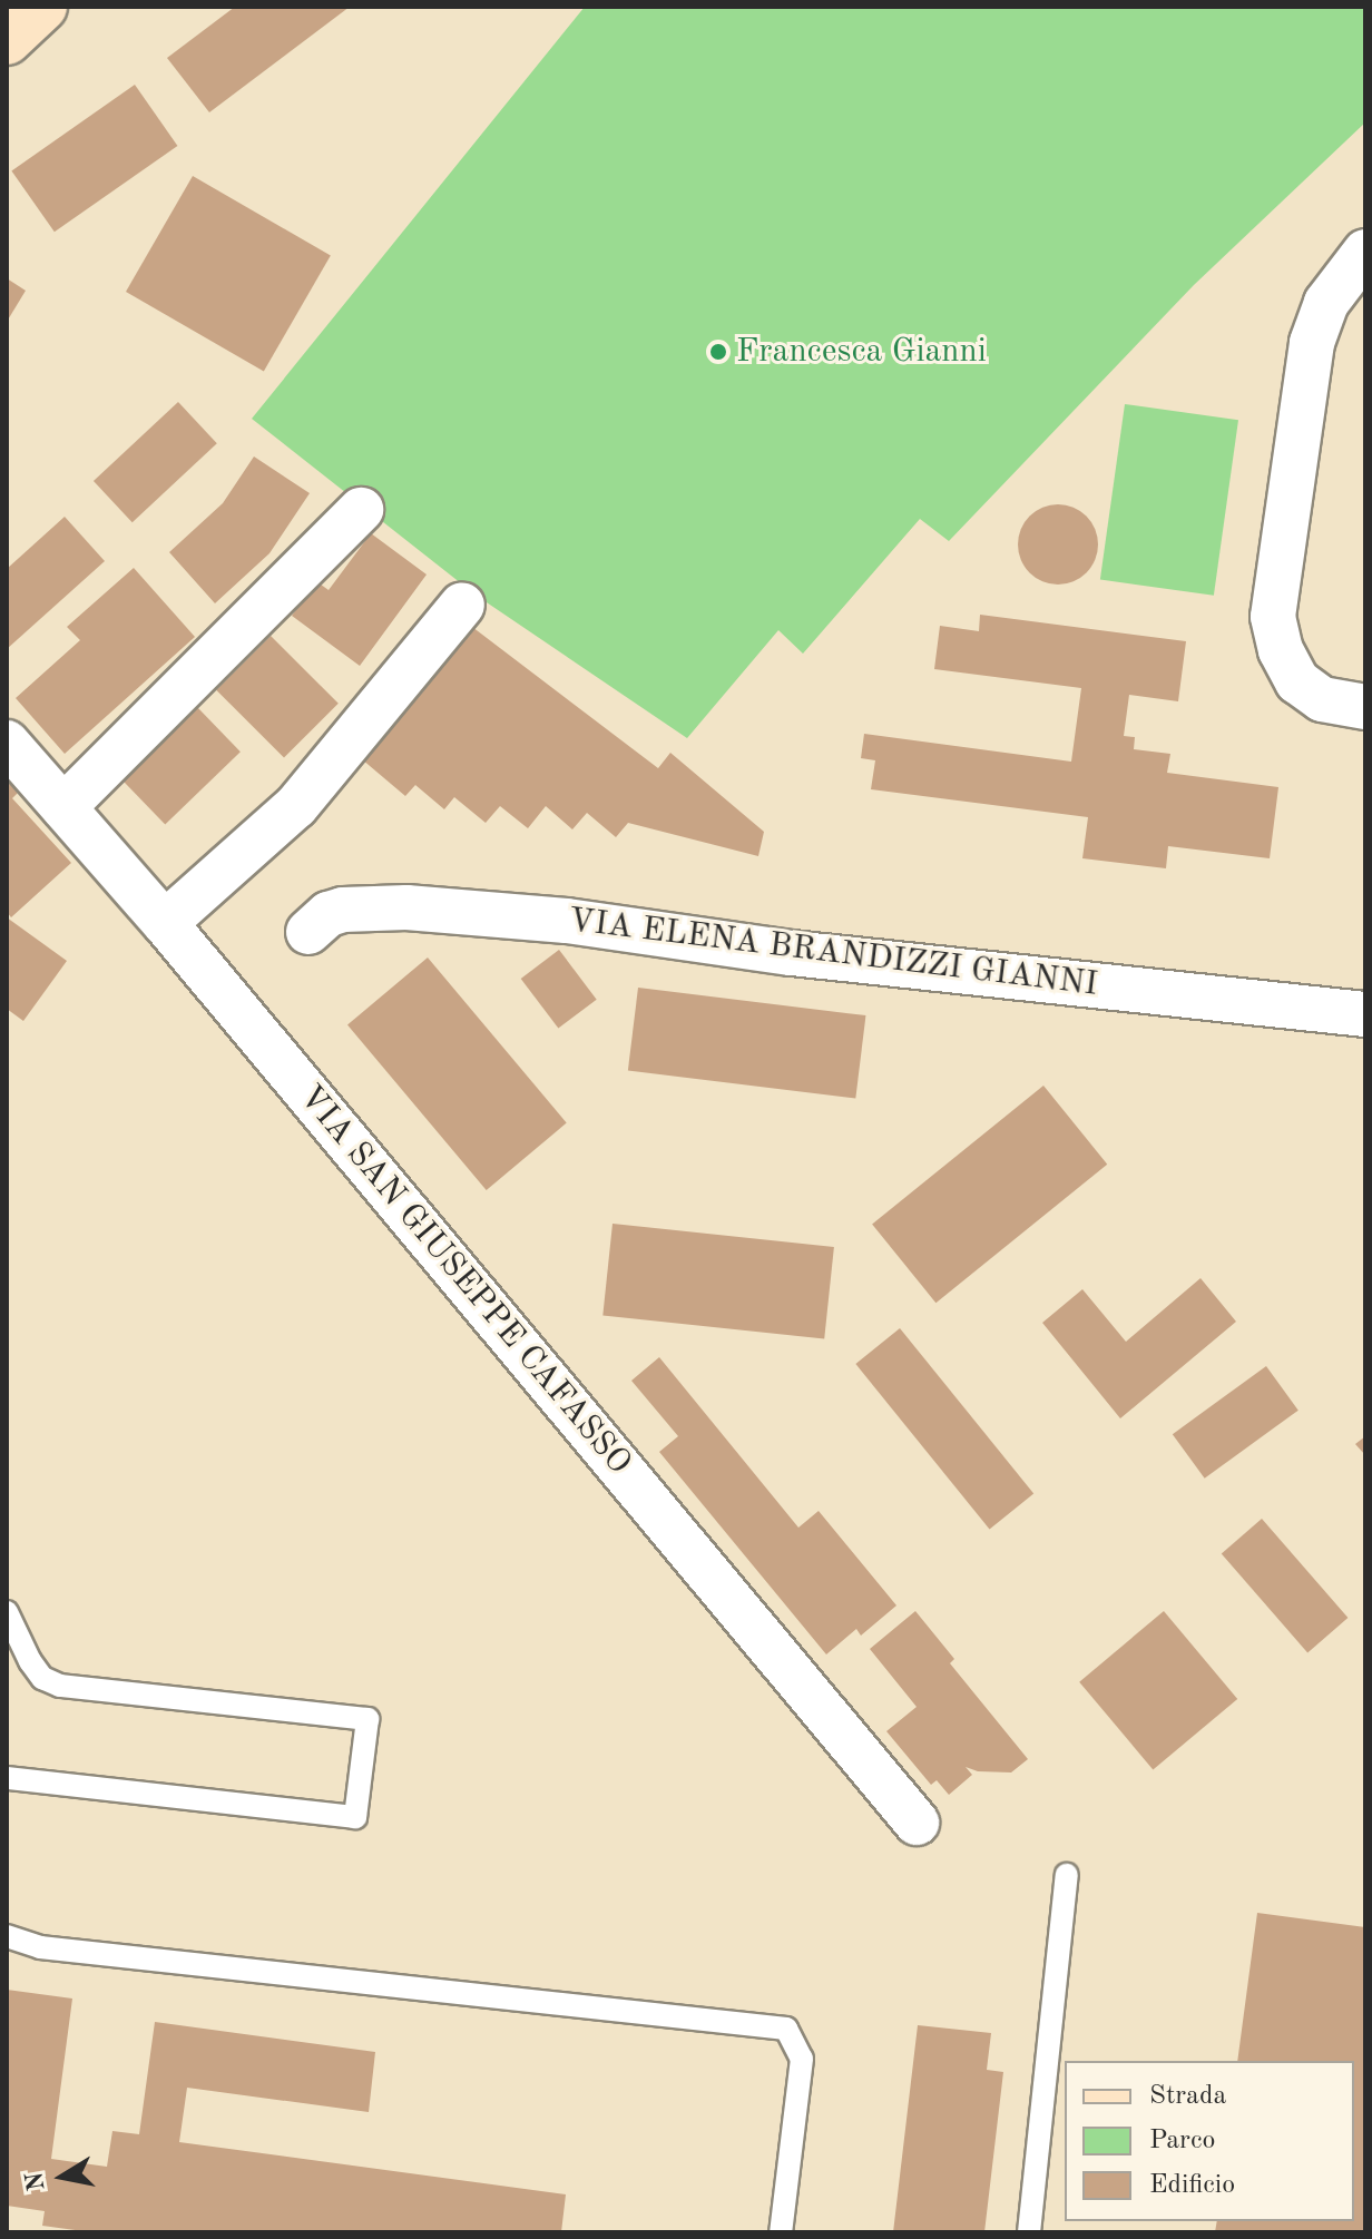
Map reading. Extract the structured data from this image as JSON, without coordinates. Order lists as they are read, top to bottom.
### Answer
{
  "streets": {
    "street": ["VIA ELENA BRANDIZZI GIANNI", "VIA SAN GIUSEPPE CAFASSO"]
  },
  "places": ["Francesca Gianni"],
  "legend": ["Strada", "Parco", "Edificio"],
  "north": "left"
}
